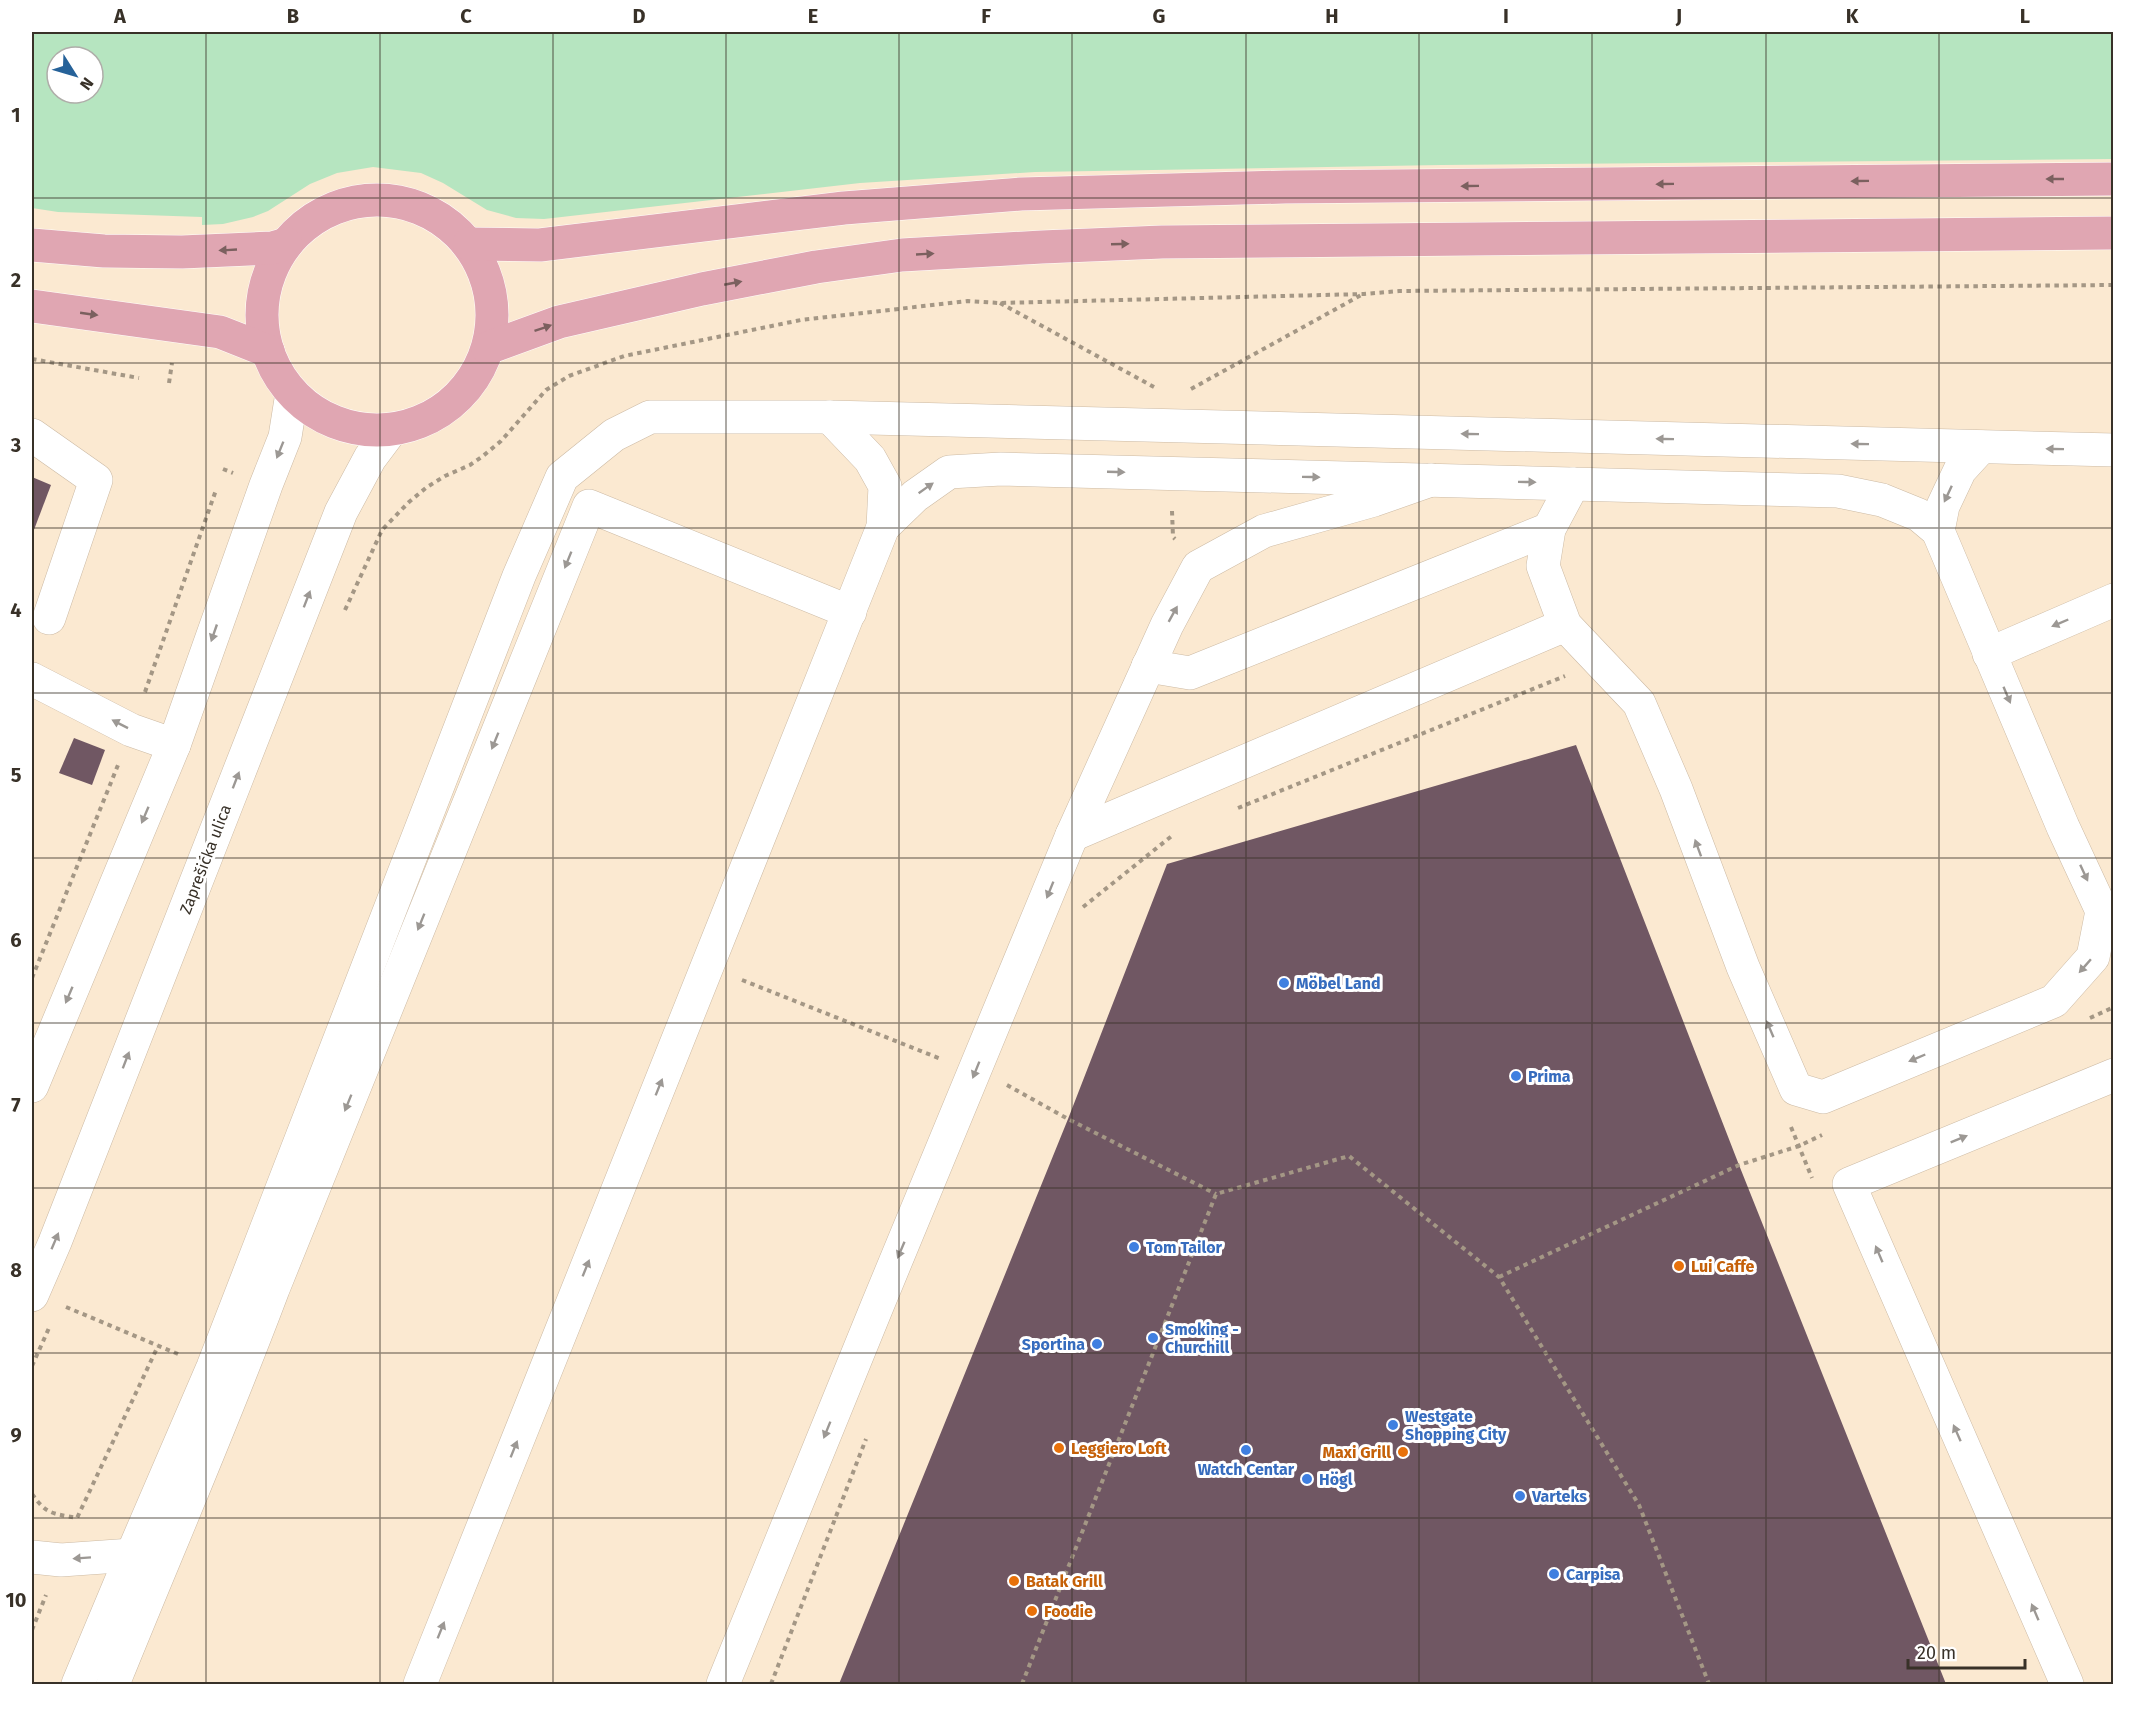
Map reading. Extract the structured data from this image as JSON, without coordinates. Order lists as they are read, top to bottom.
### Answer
{
  "streets": {
    "street": ["Zaprešićka ulica"]
  },
  "places": [
    "Möbel Land",
    "Prima",
    "Tom Tailor",
    "Lui Caffe",
    "Smoking - Churchill",
    "Sportina",
    "Westgate Shopping City",
    "Leggiero Loft",
    "Watch Centar",
    "Maxi Grill",
    "Högl",
    "Varteks",
    "Carpisa",
    "Batak Grill",
    "Foodie"
  ],
  "scale_bar": "20 m",
  "north": "bottom right",
  "grid": {
    "columns": [
      "A",
      "B",
      "C",
      "D",
      "E",
      "F",
      "G",
      "H",
      "I",
      "J",
      "K",
      "L"
    ],
    "rows": [
      "1",
      "2",
      "3",
      "4",
      "5",
      "6",
      "7",
      "8",
      "9",
      "10"
    ]
  }
}
